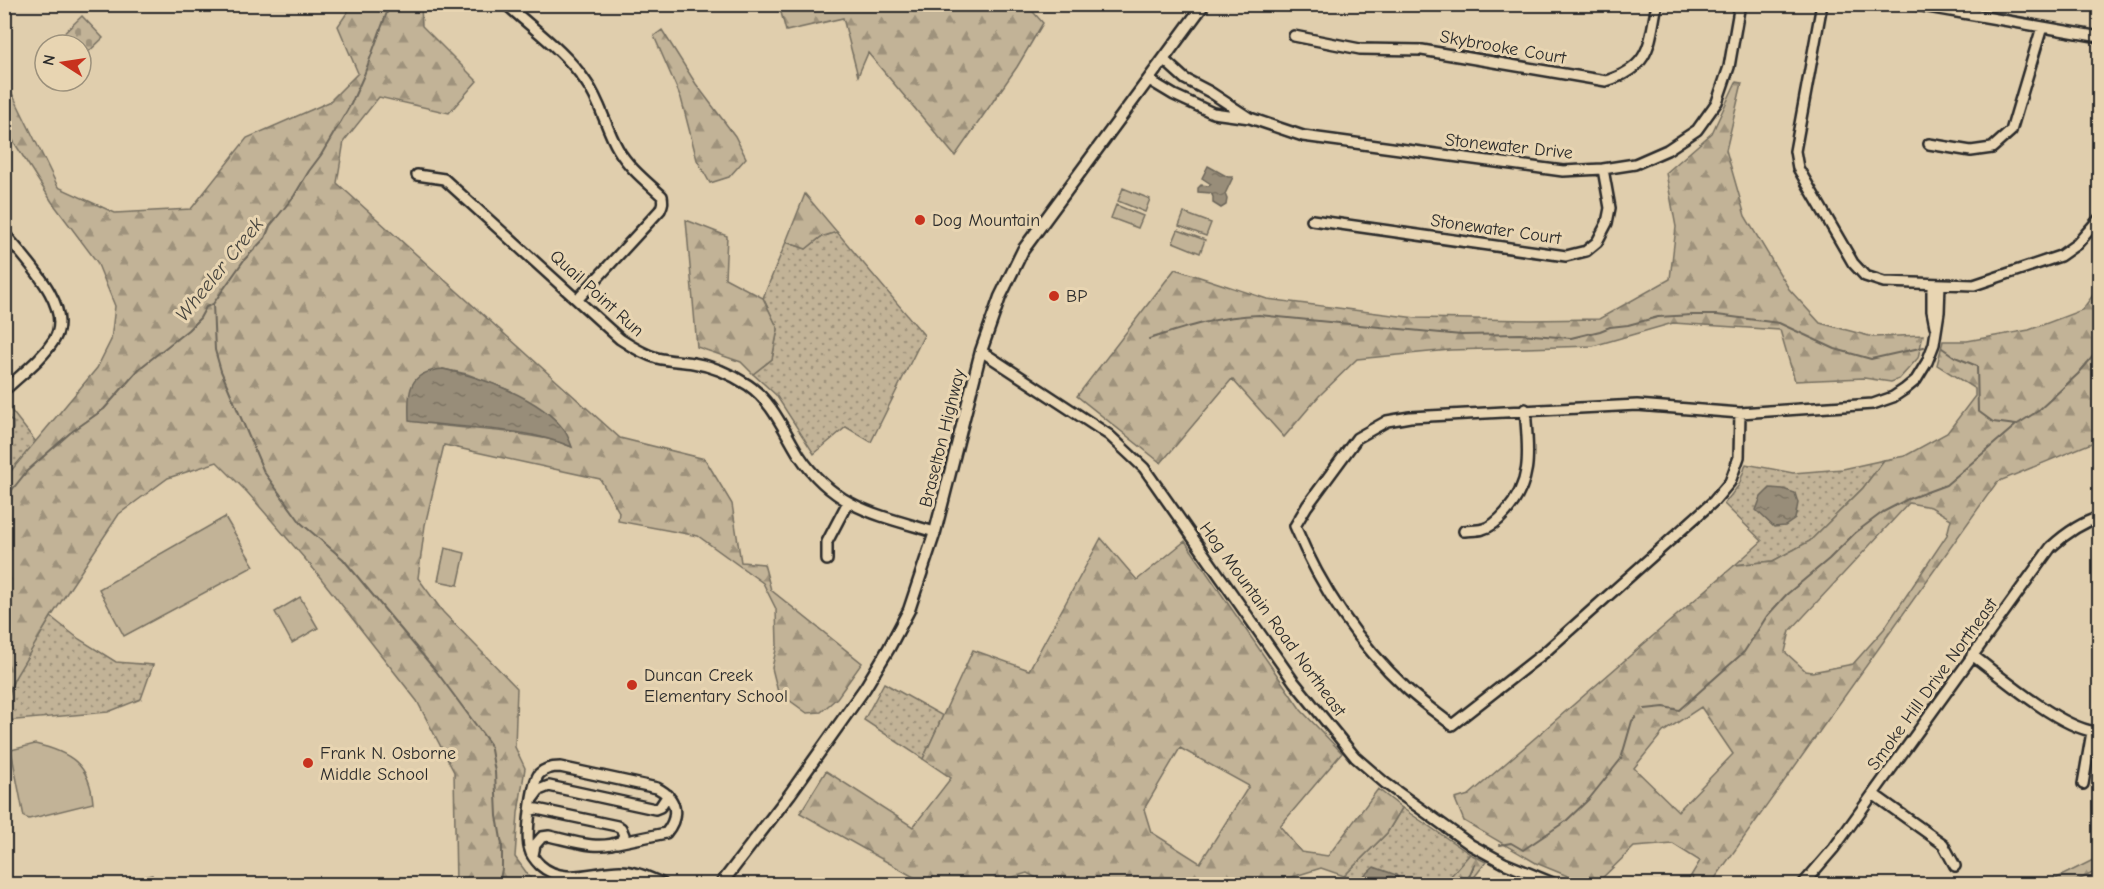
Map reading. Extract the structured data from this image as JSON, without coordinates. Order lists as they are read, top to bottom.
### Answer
{
  "streets": {
    "main road": ["Braselton Highway"],
    "street": [
      "Skybrooke Court",
      "Stonewater Drive",
      "Stonewater Court",
      "Quail Point Run",
      "Hog Mountain Road Northeast",
      "Smoke Hill Drive Northeast"
    ]
  },
  "crossings": [
    ["Stonewater Drive", "Stonewater Court"],
    ["Stonewater Drive", "Braselton Highway"],
    ["Quail Point Run", "Braselton Highway"],
    ["Braselton Highway", "Hog Mountain Road Northeast"]
  ],
  "water": ["Wheeler Creek"],
  "places": [
    "Dog Mountain",
    "BP",
    "Duncan Creek Elementary School",
    "Frank N. Osborne Middle School"
  ],
  "north": "left"
}
